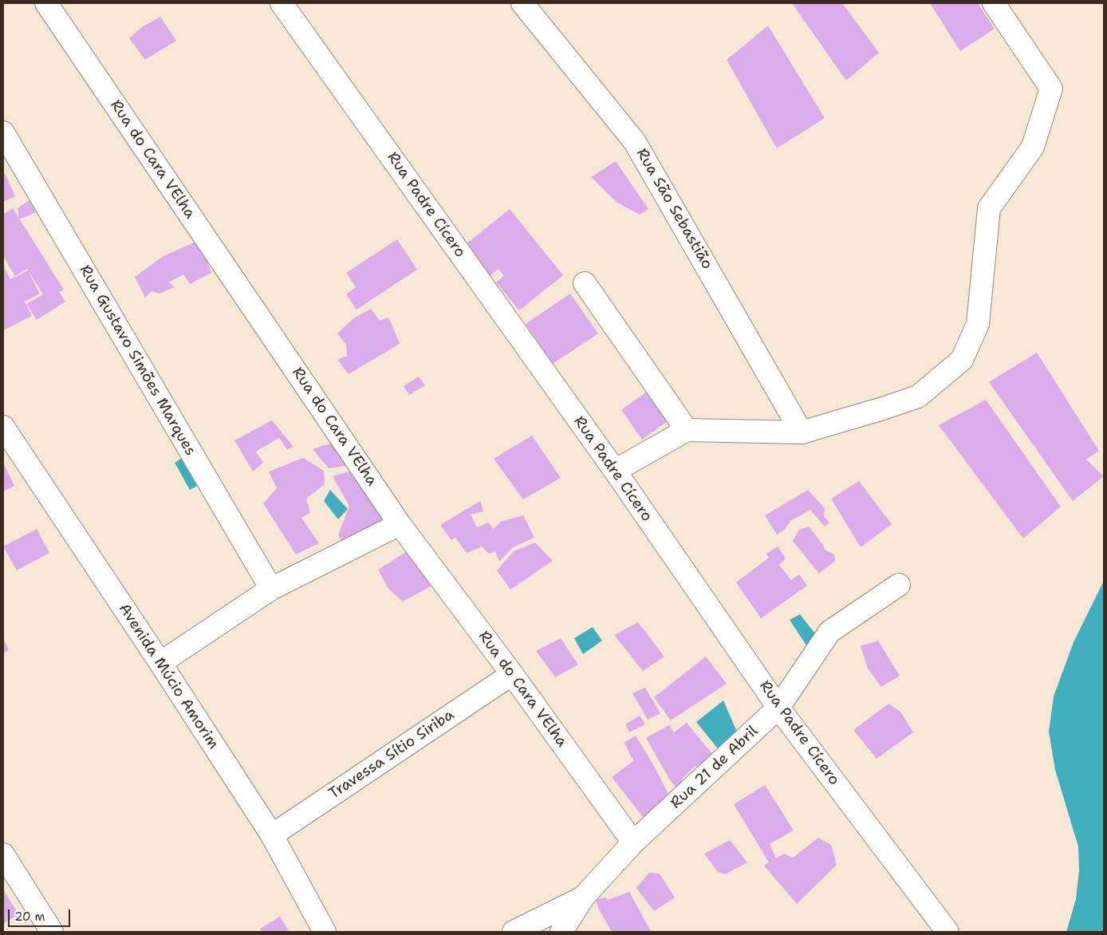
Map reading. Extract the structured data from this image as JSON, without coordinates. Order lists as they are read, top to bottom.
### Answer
{
  "streets": {
    "street": [
      "Rua do Cara VElha",
      "Rua Padre Cícero",
      "Rua São Sebastião",
      "Rua Gustavo Simões Marques",
      "Avenida Múcio Amorim",
      "Travessa Sítio Siriba",
      "Rua 21 de Abril"
    ]
  },
  "crossings": [
    ["Rua do Cara VElha", "Travessa Sítio Siriba"],
    ["Rua do Cara VElha", "Rua 21 de Abril"],
    ["Rua Padre Cícero", "Rua 21 de Abril"],
    ["Avenida Múcio Amorim", "Travessa Sítio Siriba"]
  ],
  "scale_bar": "20 m"
}
